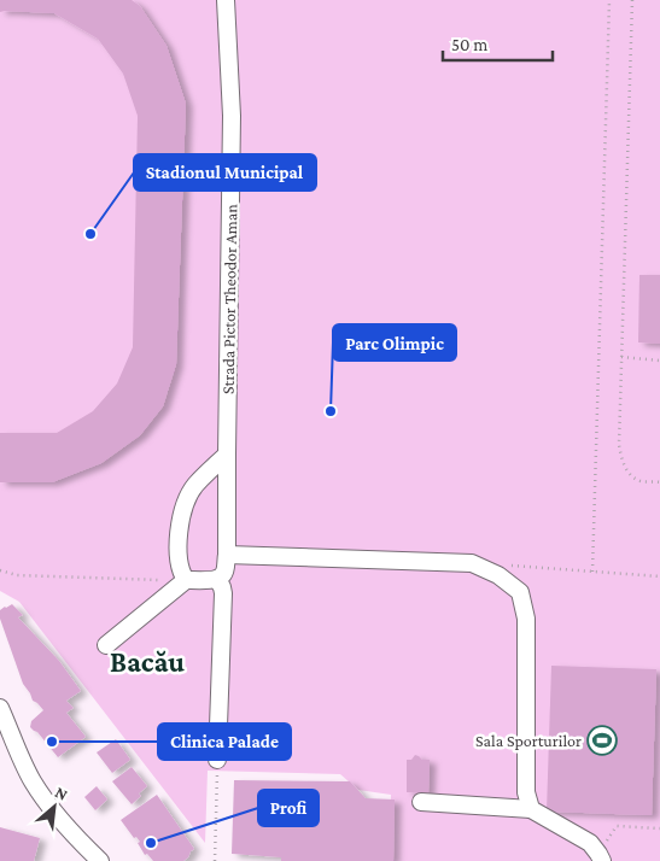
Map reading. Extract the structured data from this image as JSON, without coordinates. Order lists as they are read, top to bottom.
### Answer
{
  "streets": {
    "street": ["Strada Pictor Theodor Aman"]
  },
  "districts": ["Bacău"],
  "places": {
    "other": [
      "Stadionul Municipal",
      "Parc Olimpic",
      "Clinica Palade",
      "Profi"
    ],
    "sports": ["Sala Sporturilor"]
  },
  "scale_bar": "50 m",
  "north": "top right"
}
